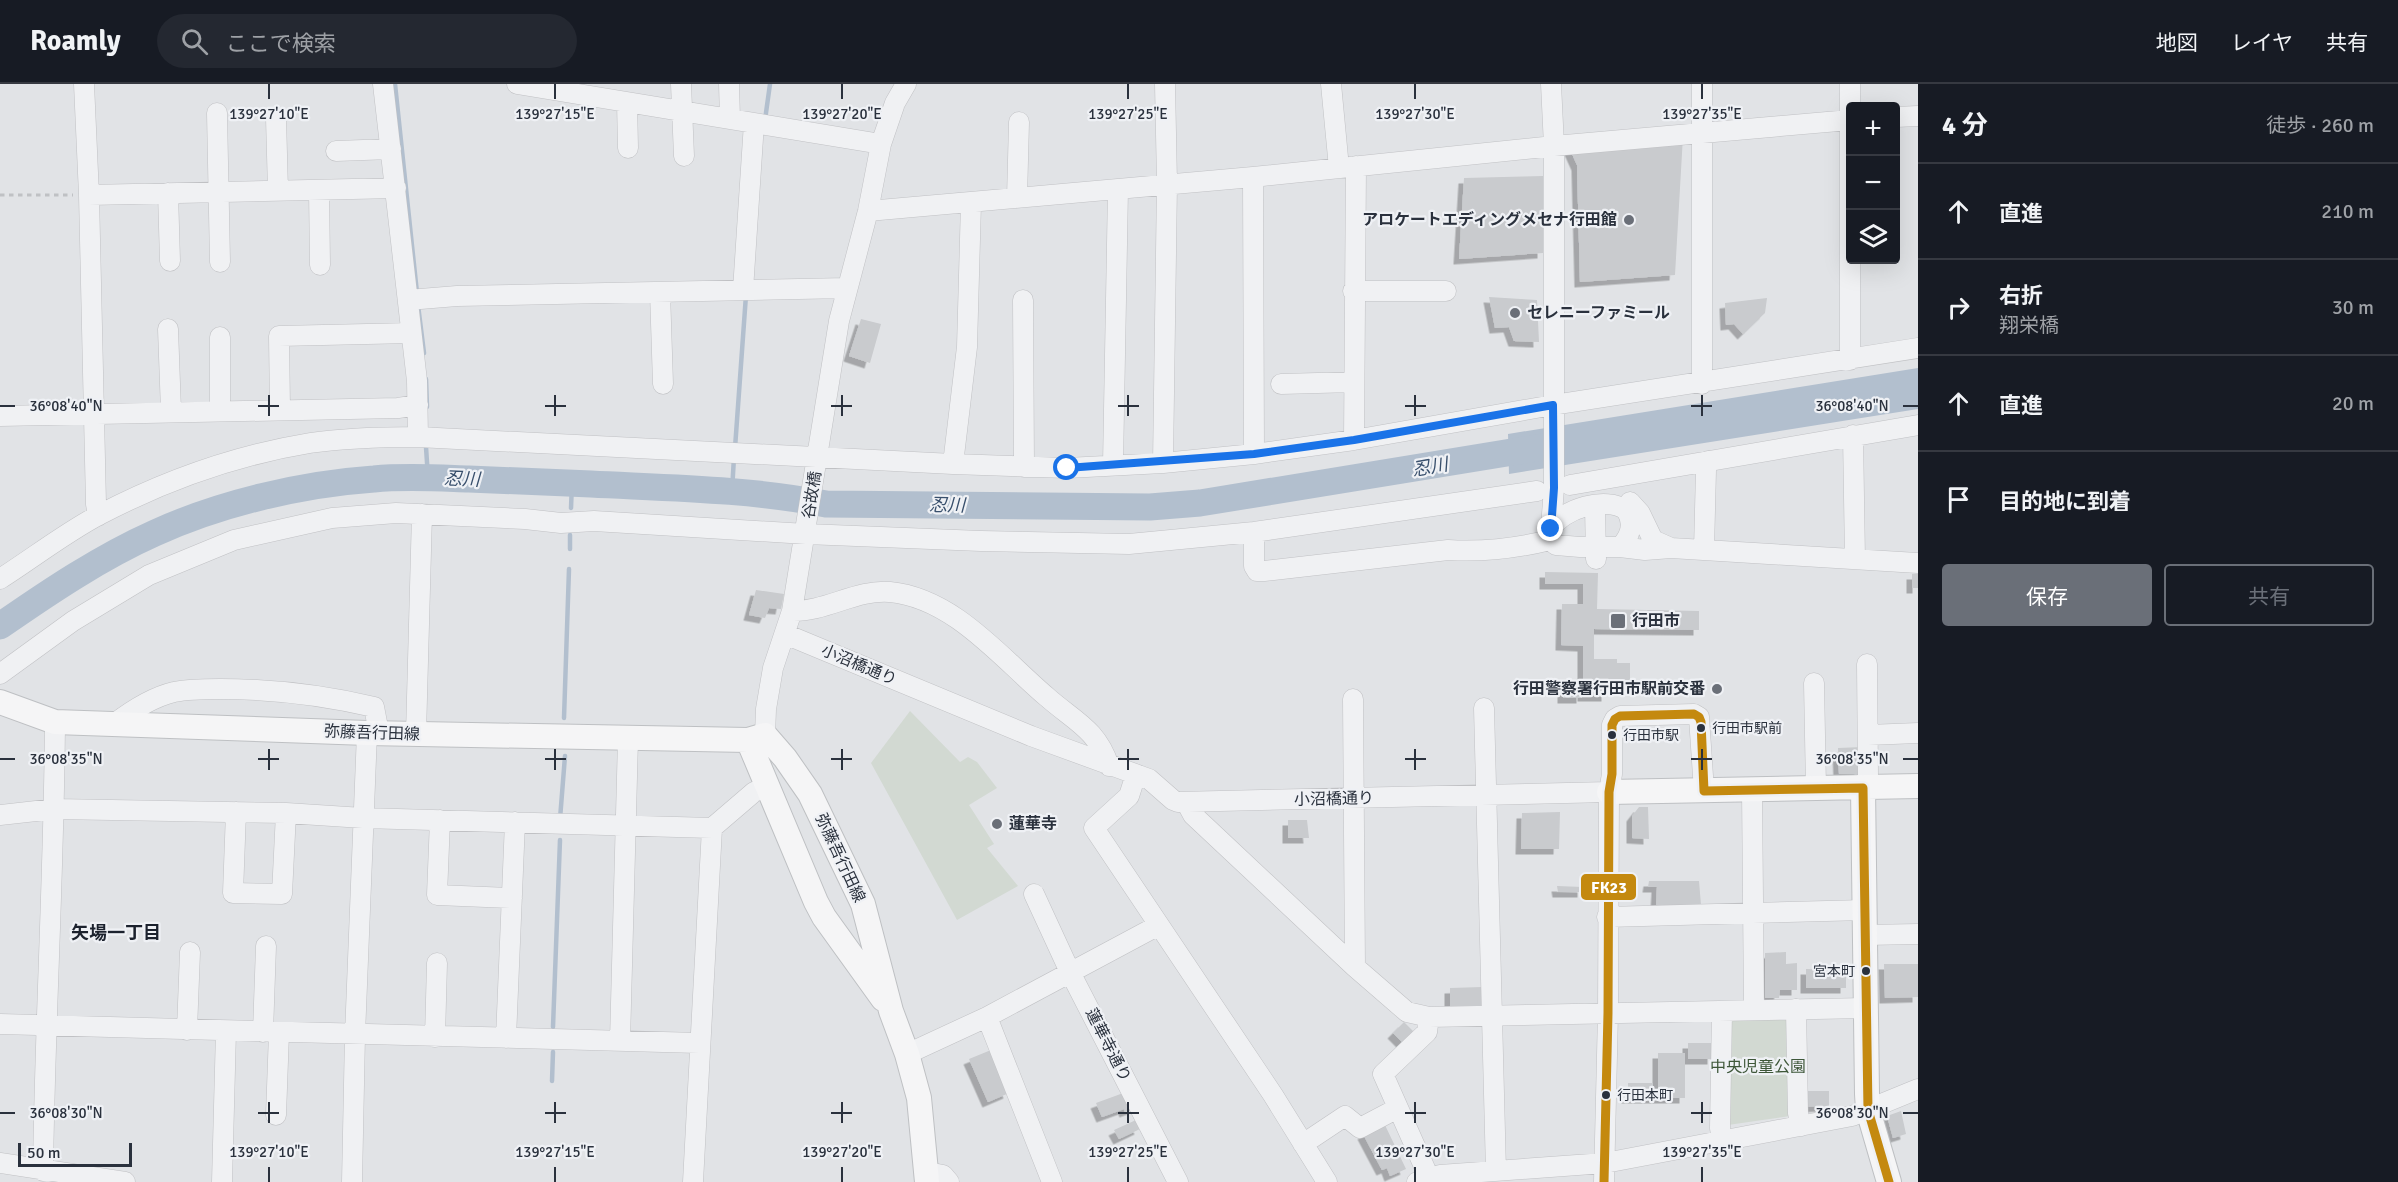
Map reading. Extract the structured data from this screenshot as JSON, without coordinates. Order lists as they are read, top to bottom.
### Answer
{
  "streets": {
    "main road": ["小沼橋通り", "弥藤吾行田線"],
    "street": ["谷故橋", "蓮華寺通り"]
  },
  "crossings": [
    ["谷故橋", "小沼橋通り"],
    ["谷故橋", "弥藤吾行田線"]
  ],
  "districts": ["矢場一丁目"],
  "water": ["忍川"],
  "parks": ["中央児童公園"],
  "places": {
    "other": [
      "アロケートエディングメセナ行田館",
      "セレニーファミール",
      "行田警察署行田市駅前交番",
      "行田市駅前",
      "行田市駅",
      "蓮華寺",
      "宮本町",
      "行田本町"
    ],
    "transit": ["行田市"]
  },
  "lines": ["transit line FK23"],
  "scale_bar": "50 m",
  "page": {
    "header": "Roamly",
    "search": "ここで検索",
    "nav": ["地図", "レイヤ", "共有"],
    "heading": ["4 分", "徒歩 · 260 m"],
    "map_buttons": ["+", "−"],
    "list": [
      ["直進", "210 m"],
      ["右折", "翔栄橋", "30 m"],
      ["直進", "20 m"],
      "目的地に到着"
    ],
    "buttons": ["保存", "共有"],
    "scale": "50 m"
  },
  "coordinates": [
    "139°27'10\"E",
    "139°27'15\"E",
    "139°27'20\"E",
    "139°27'25\"E",
    "139°27'30\"E",
    "139°27'35\"E",
    "36°08'40\"N",
    "36°08'35\"N",
    "36°08'30\"N"
  ]
}
